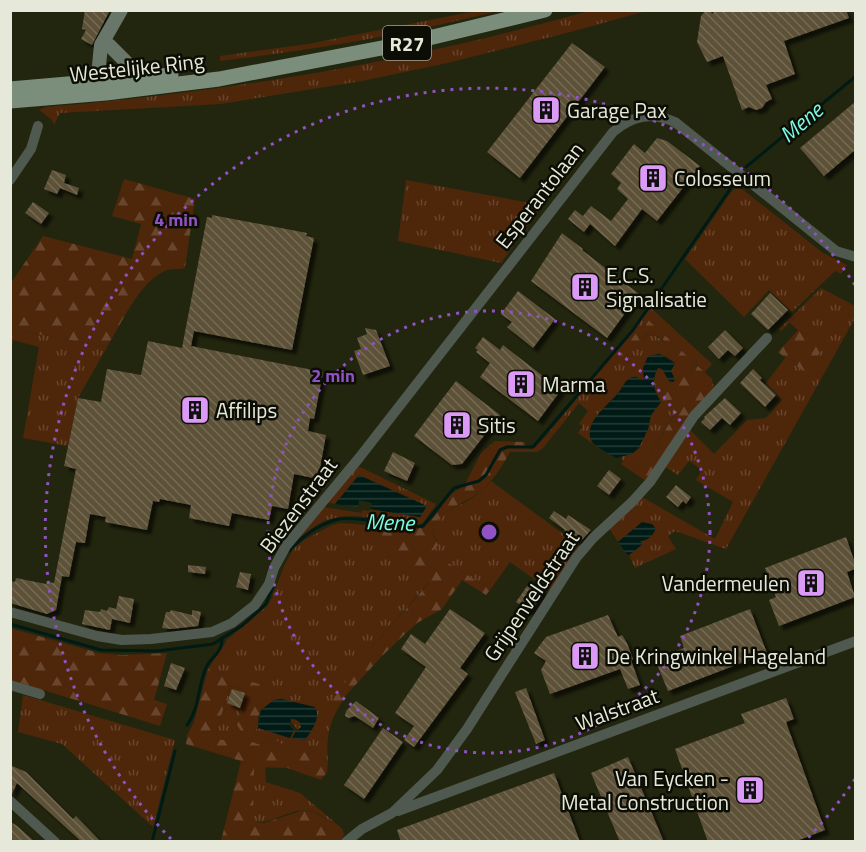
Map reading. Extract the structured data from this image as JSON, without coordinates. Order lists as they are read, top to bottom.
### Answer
{
  "streets": {
    "main road": ["R27", "Westelijke Ring"],
    "street": [
      "Esperantolaan",
      "Biezenstraat",
      "Grijpenveldstraat",
      "Walstraat"
    ]
  },
  "crossings": [
    ["Esperantolaan", "Biezenstraat"],
    ["Grijpenveldstraat", "Walstraat"]
  ],
  "water": ["Mene"],
  "places": {
    "building": [
      "Garage Pax",
      "Colosseum",
      "E.C.S. Signalisatie",
      "Marma",
      "Affilips",
      "Sitis",
      "Vandermeulen",
      "De Kringwinkel Hageland",
      "Van Eycken - Metal Construction"
    ]
  },
  "rings": ["4 min", "2 min"]
}
